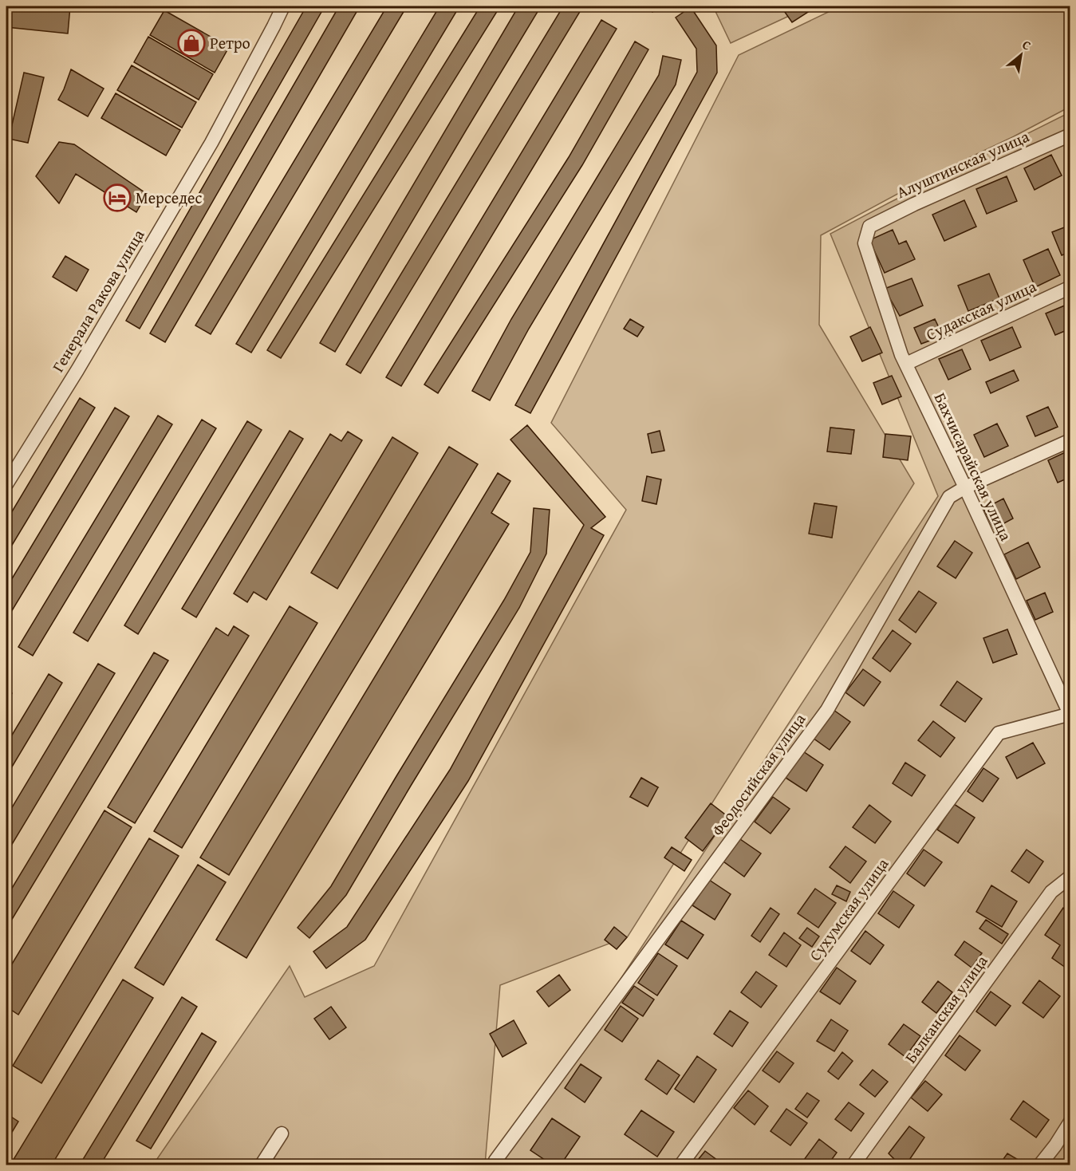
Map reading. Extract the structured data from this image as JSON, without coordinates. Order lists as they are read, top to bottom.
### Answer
{
  "streets": {
    "street": [
      "Алуштинская улица",
      "Генерала Ракова улица",
      "Судакская улица",
      "Бахчисарайская улица",
      "Феодосийская улица",
      "Сухумская улица",
      "Балканская улица"
    ]
  },
  "crossings": [
    ["Алуштинская улица", "Бахчисарайская улица"],
    ["Судакская улица", "Бахчисарайская улица"],
    ["Бахчисарайская улица", "Феодосийская улица"],
    ["Бахчисарайская улица", "Сухумская улица"]
  ],
  "places": {
    "shop": ["Ретро"],
    "hotel": ["Мерседес"]
  },
  "north": "top right"
}
